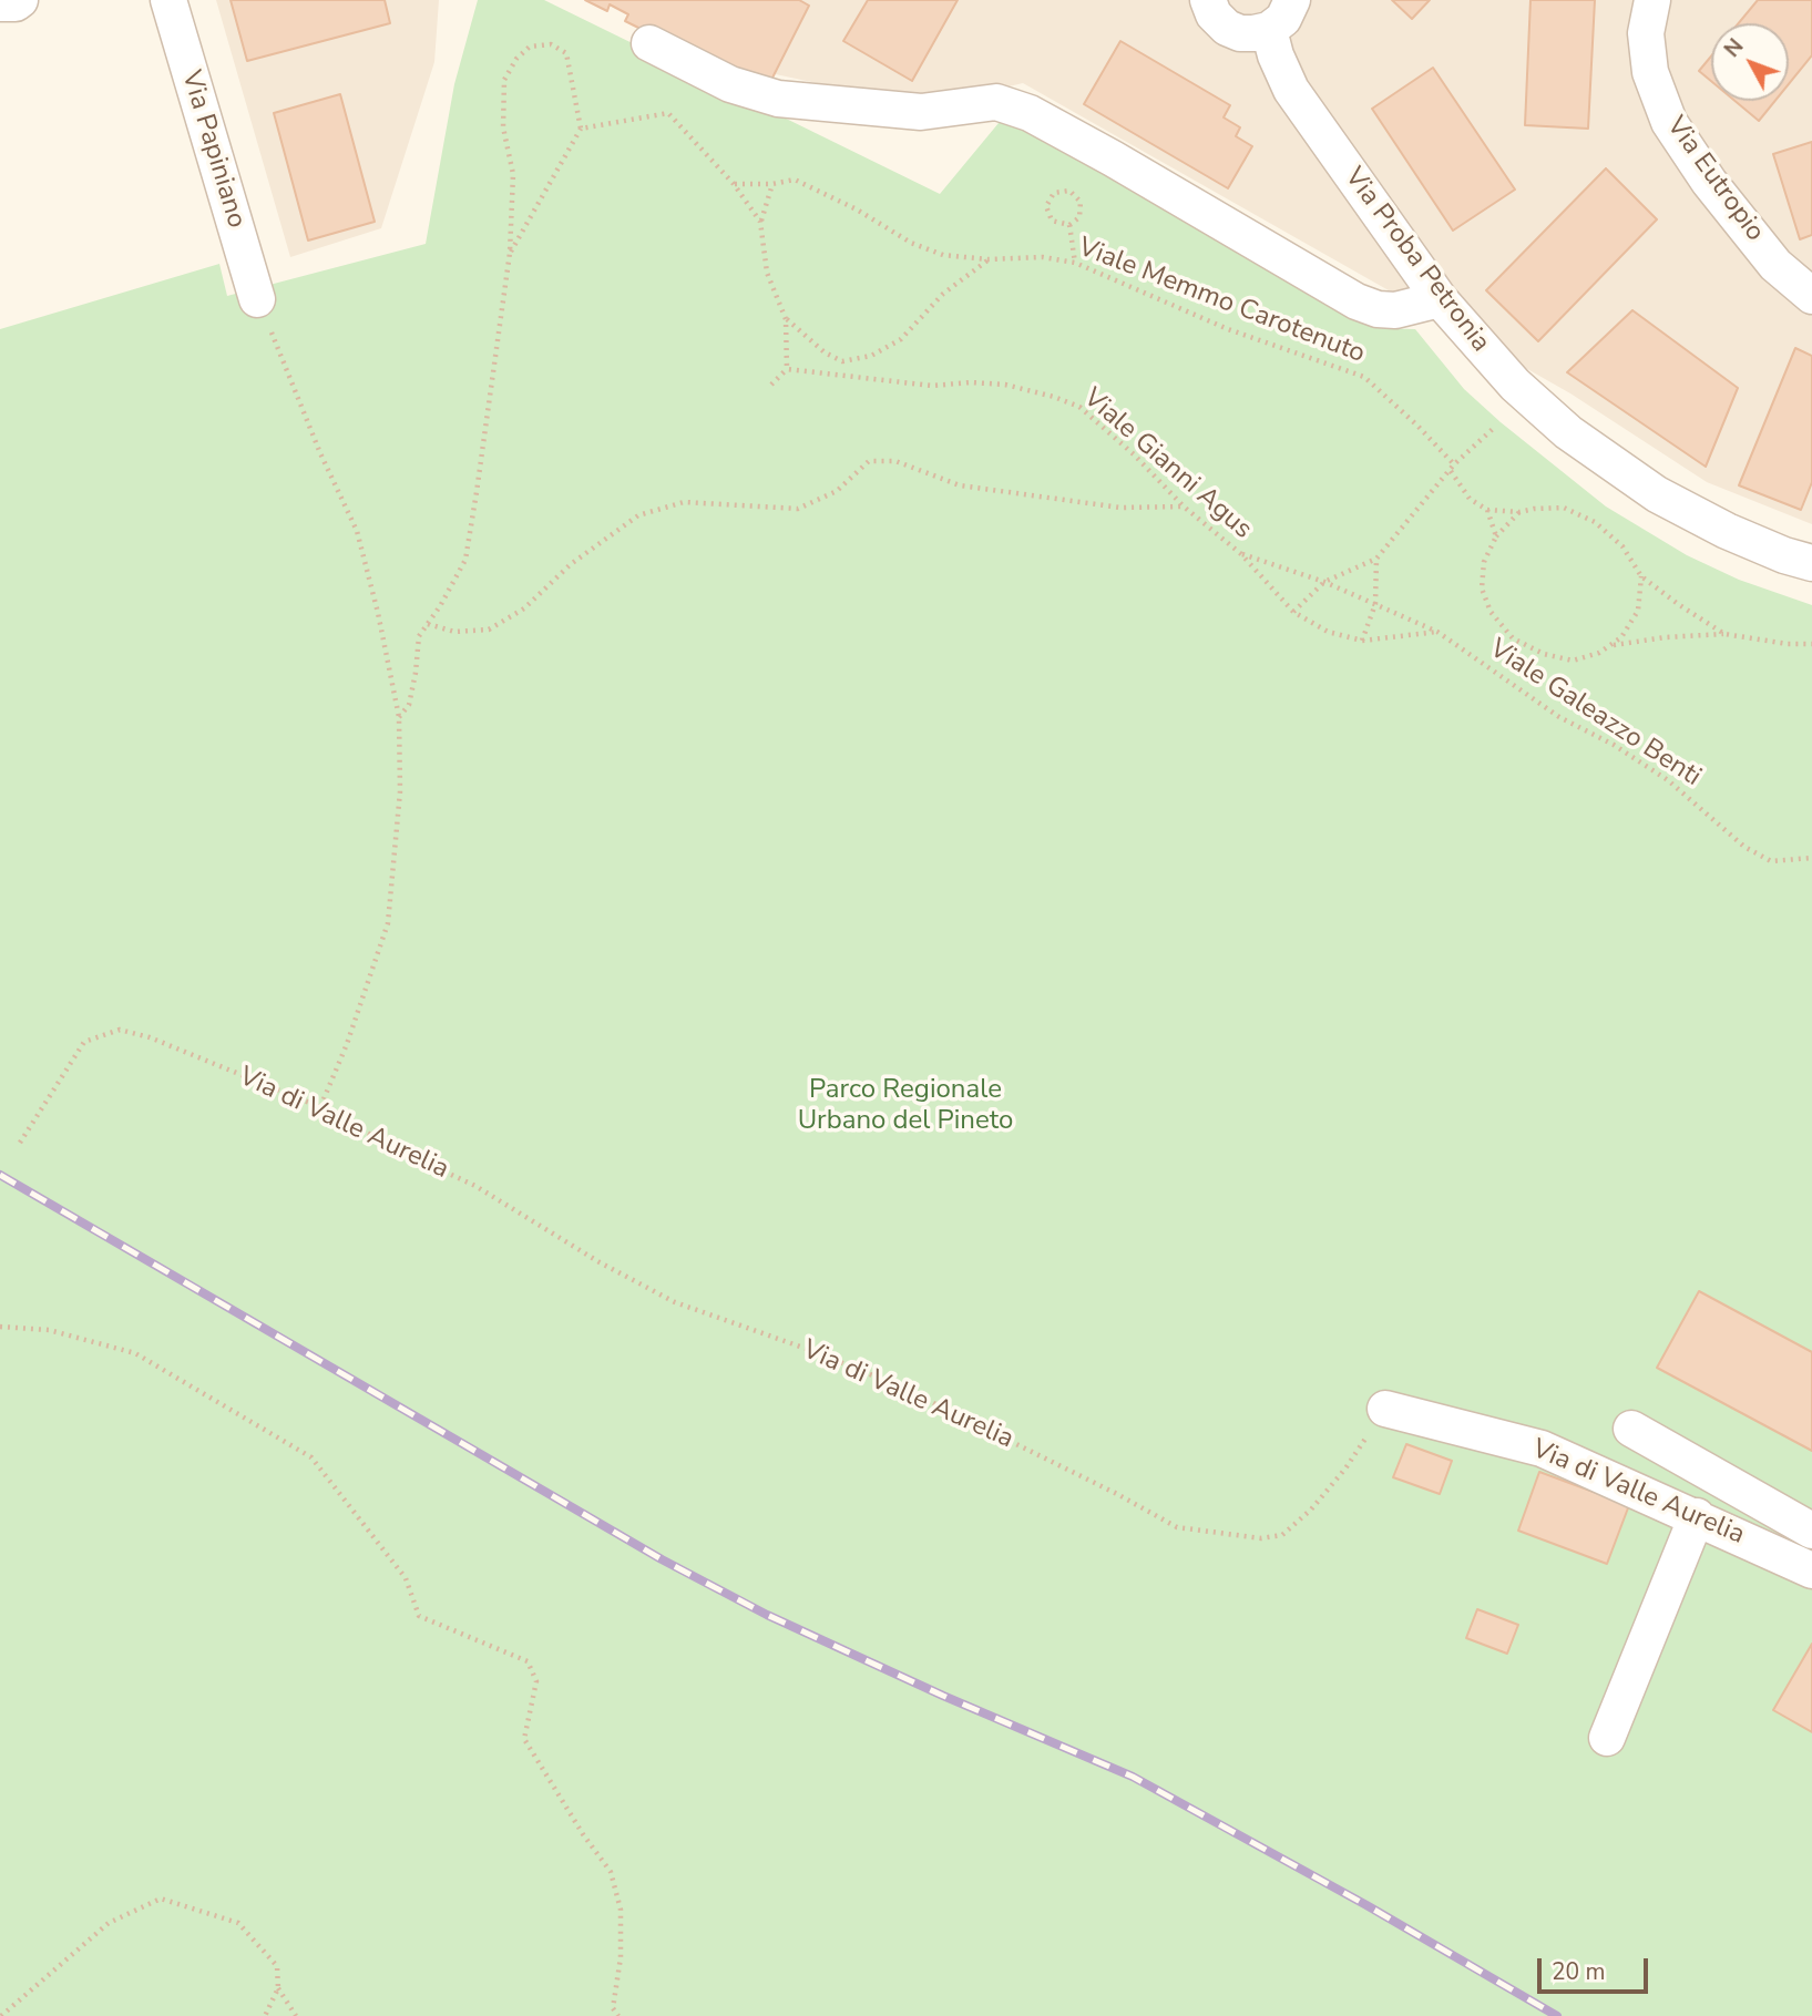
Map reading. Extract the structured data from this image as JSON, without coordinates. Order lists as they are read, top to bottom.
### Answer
{
  "streets": {
    "street": [
      "Via Papiniano",
      "Via Eutropio",
      "Via Proba Petronia",
      "Via di Valle Aurelia"
    ],
    "path": ["Viale Memmo Carotenuto", "Viale Gianni Agus", "Viale Galeazzo Benti"]
  },
  "crossings": [
    ["Viale Gianni Agus", "Viale Galeazzo Benti"]
  ],
  "parks": ["Parco Regionale Urbano del Pineto"],
  "scale_bar": "20 m",
  "north": "top left"
}
